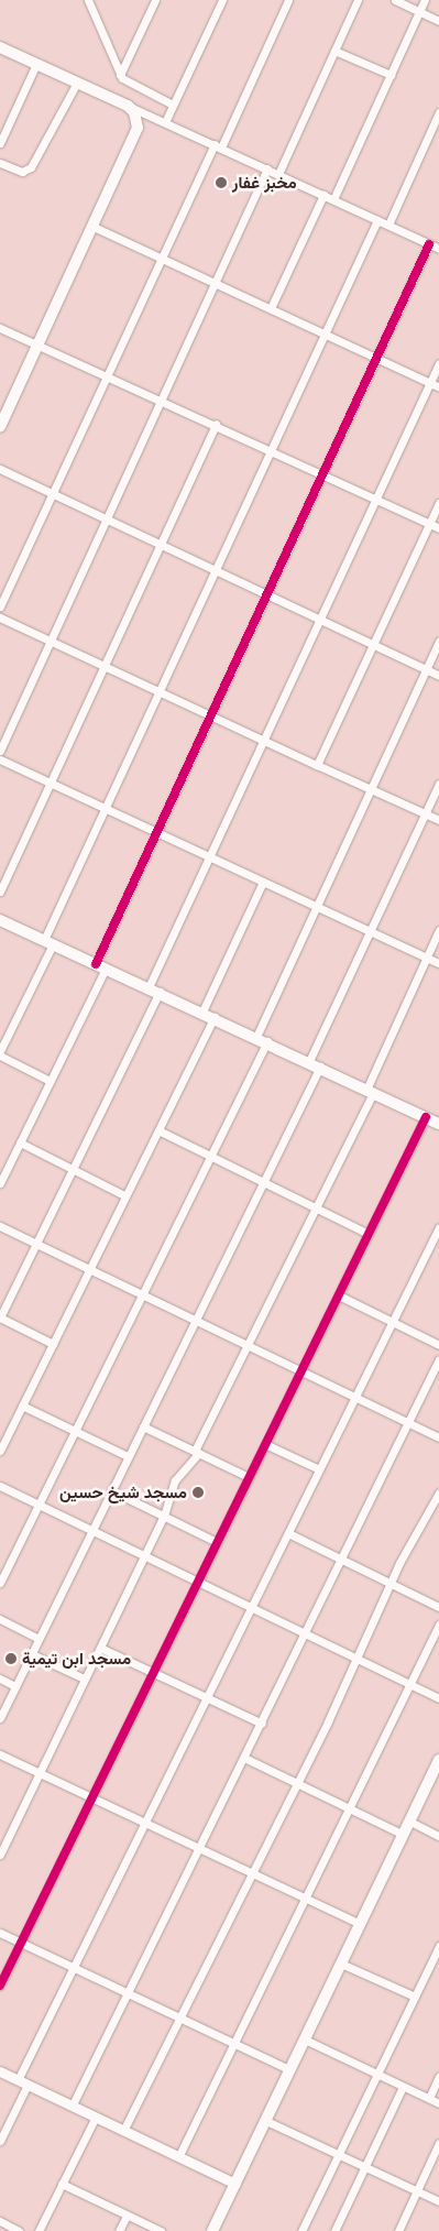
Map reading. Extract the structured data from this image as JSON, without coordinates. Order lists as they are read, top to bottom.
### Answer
{
  "places": ["مخبز غفار", "مسجد شيخ حسين", "مسجد ابن تيمية"]
}
